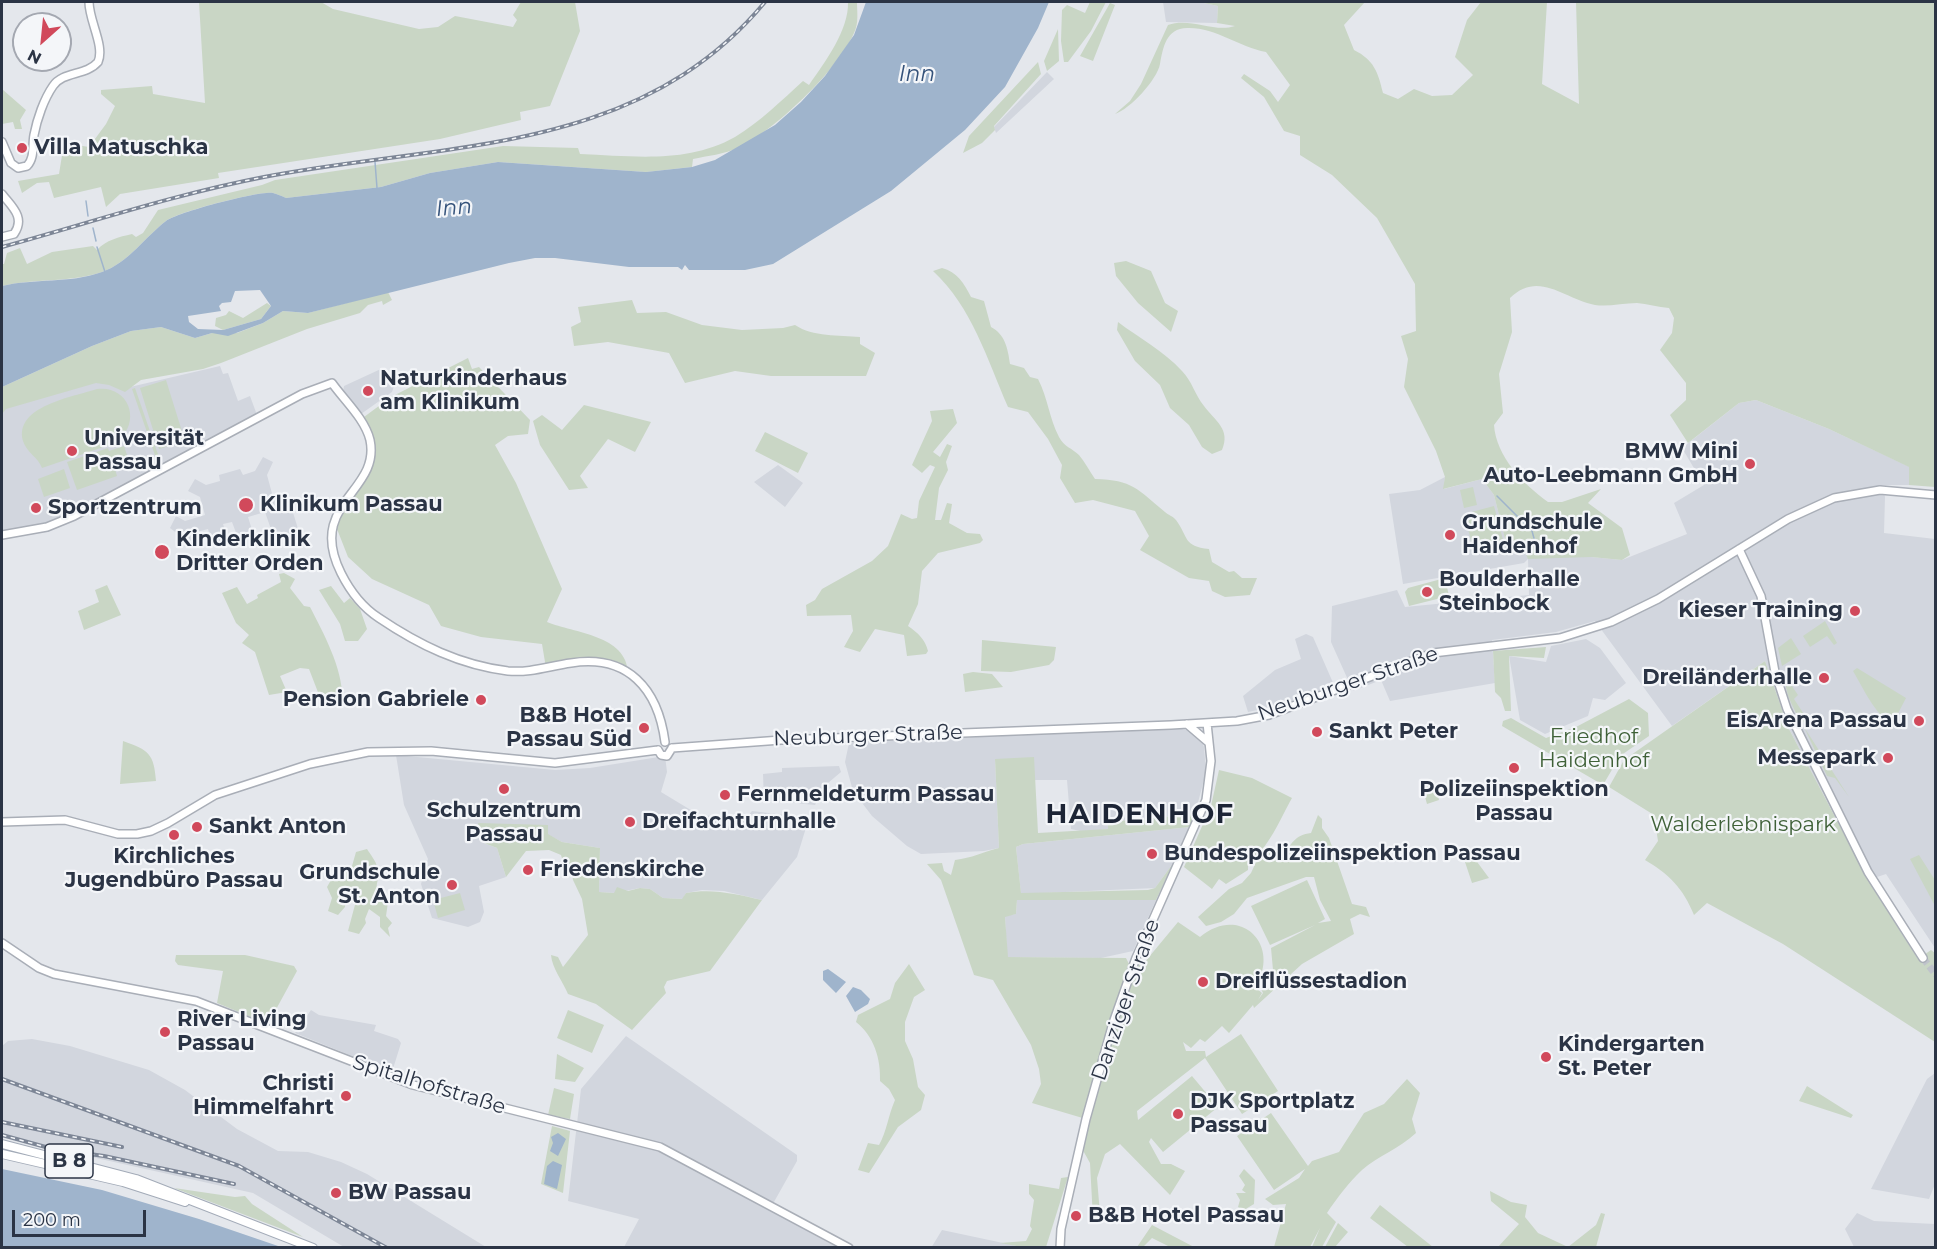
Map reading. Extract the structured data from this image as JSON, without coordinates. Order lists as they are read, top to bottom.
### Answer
{
  "streets": {
    "main road": ["B 8"],
    "street": ["Neuburger Straße", "Danziger Straße", "Spitalhofstraße"]
  },
  "crossings": [
    ["Neuburger Straße", "Danziger Straße"]
  ],
  "districts": ["HAIDENHOF"],
  "water": ["Inn"],
  "parks": ["Friedhof Haidenhof", "Walderlebnispark"],
  "places": [
    "Villa Matuschka",
    "Naturkinderhaus am Klinikum",
    "Universität Passau",
    "BMW Mini Auto-Leebmann GmbH",
    "Klinikum Passau",
    "Sportzentrum",
    "Grundschule Haidenhof",
    "Kinderklinik Dritter Orden",
    "Boulderhalle Steinbock",
    "Kieser Training",
    "Dreiländerhalle",
    "Pension Gabriele",
    "EisArena Passau",
    "B&B Hotel Passau Süd",
    "Sankt Peter",
    "Messepark",
    "Polizeiinspektion Passau",
    "Schulzentrum Passau",
    "Fernmeldeturm Passau",
    "Dreifachturnhalle",
    "Sankt Anton",
    "Kirchliches Jugendbüro Passau",
    "Bundespolizeiinspektion Passau",
    "Friedenskirche",
    "Grundschule St. Anton",
    "Dreiflüssestadion",
    "River Living Passau",
    "Kindergarten St. Peter",
    "Christi Himmelfahrt",
    "DJK Sportplatz Passau",
    "BW Passau",
    "B&B Hotel Passau"
  ],
  "scale_bar": "200 m",
  "north": "bottom left"
}
